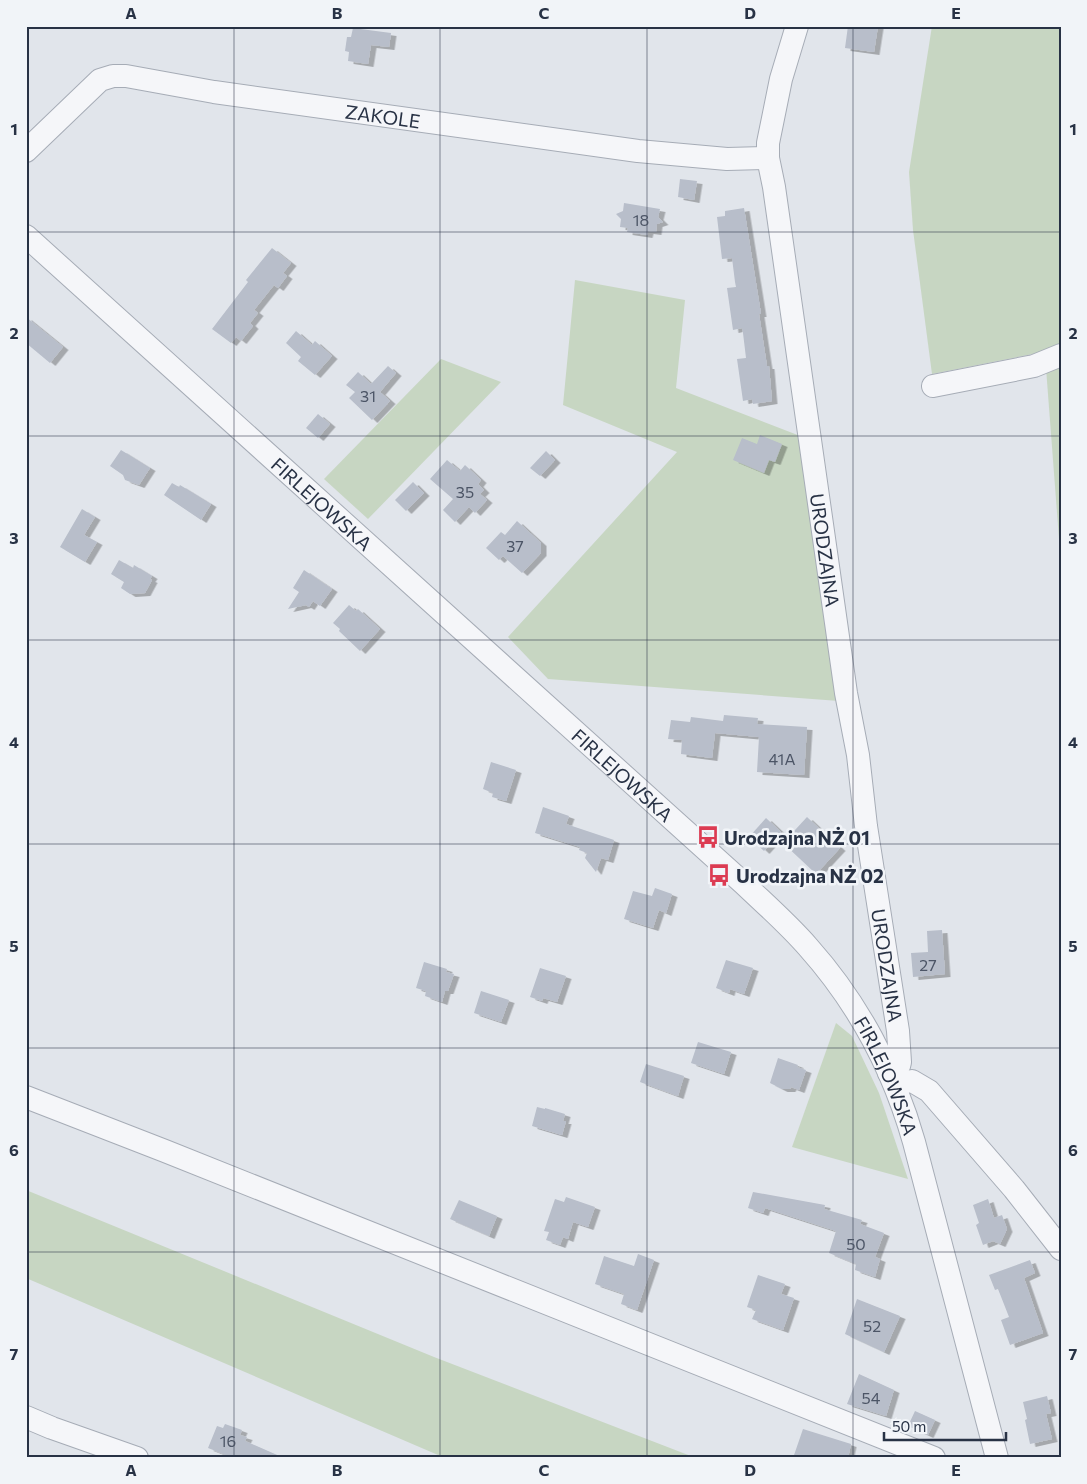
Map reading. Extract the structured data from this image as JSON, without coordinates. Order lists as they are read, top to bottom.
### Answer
{
  "streets": {
    "street": ["ZAKOLE", "FIRLEJOWSKA", "URODZAJNA"]
  },
  "crossings": [
    ["ZAKOLE", "URODZAJNA"],
    ["FIRLEJOWSKA", "URODZAJNA"]
  ],
  "places": {
    "bus stop": ["Urodzajna NŻ 01", "Urodzajna NŻ 02"]
  },
  "house_numbers": [
    "18",
    "31",
    "35",
    "37",
    "41A",
    "27",
    "50",
    "52",
    "54",
    "16"
  ],
  "scale_bar": "50 m",
  "grid": {
    "columns": [
      "A",
      "B",
      "C",
      "D",
      "E"
    ],
    "rows": [
      "1",
      "2",
      "3",
      "4",
      "5",
      "6",
      "7"
    ]
  }
}
